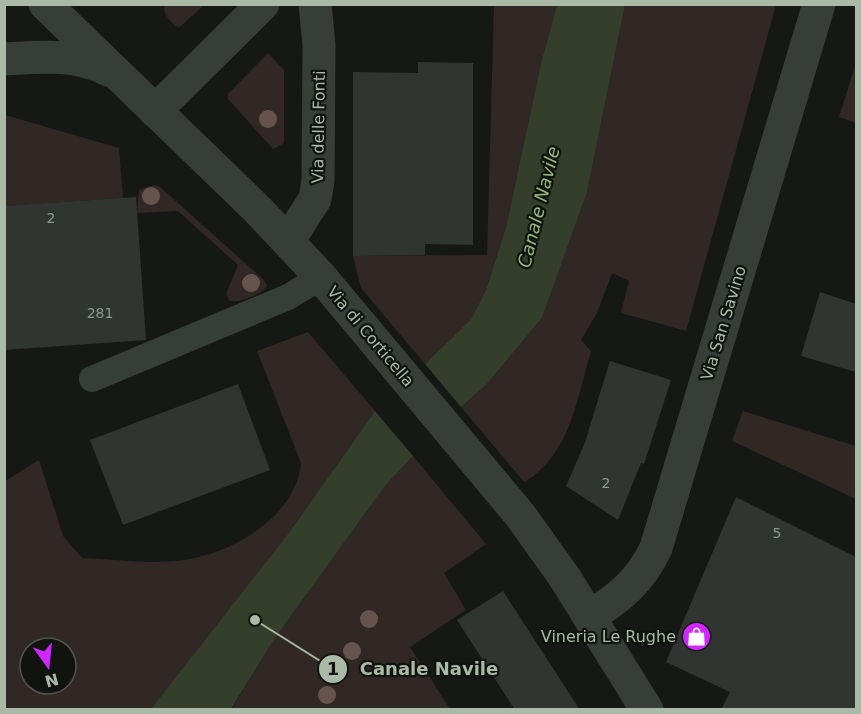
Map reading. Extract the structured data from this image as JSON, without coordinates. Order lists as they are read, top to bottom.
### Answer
{
  "streets": {
    "street": ["Via delle Fonti", "Via San Savino", "Via di Corticella"]
  },
  "crossings": [
    ["Via delle Fonti", "Via di Corticella"],
    ["Via San Savino", "Via di Corticella"]
  ],
  "water": ["Canale Navile"],
  "places": {
    "other": ["Canale Navile"],
    "shop": ["Vineria Le Rughe"]
  },
  "house_numbers": [
    "2",
    "281",
    "2",
    "5"
  ],
  "north": "bottom"
}
